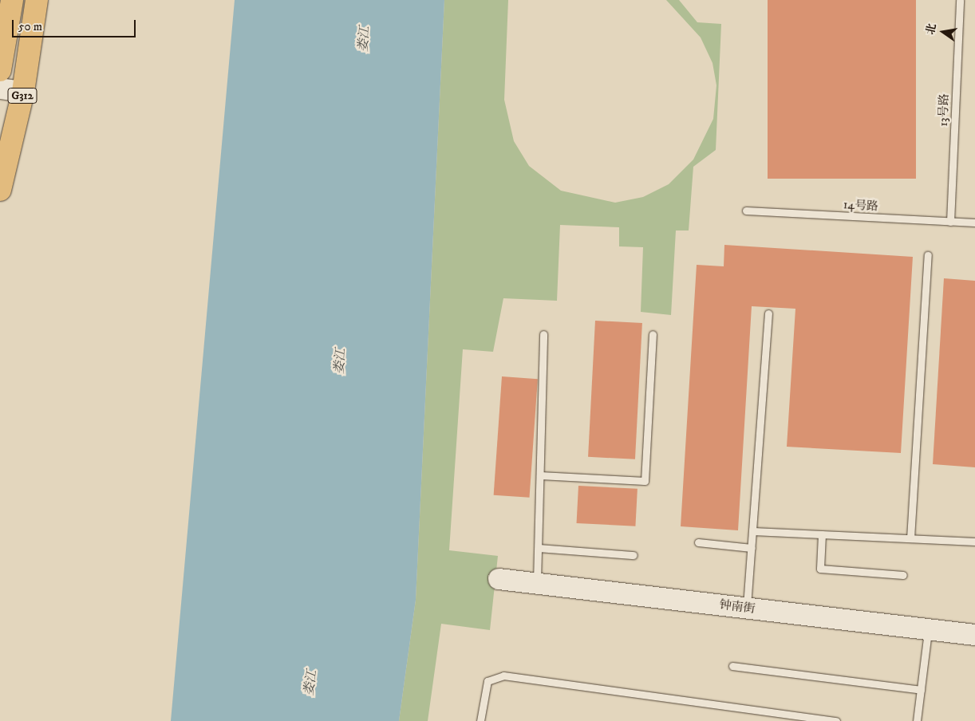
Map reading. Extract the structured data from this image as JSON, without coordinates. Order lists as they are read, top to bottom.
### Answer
{
  "streets": {
    "main road": ["G312"],
    "street": ["钟南街"],
    "lane": ["13号路", "14号路"]
  },
  "crossings": [
    ["13号路", "14号路"]
  ],
  "water": ["娄江"],
  "scale_bar": "50 m",
  "north": "left"
}
